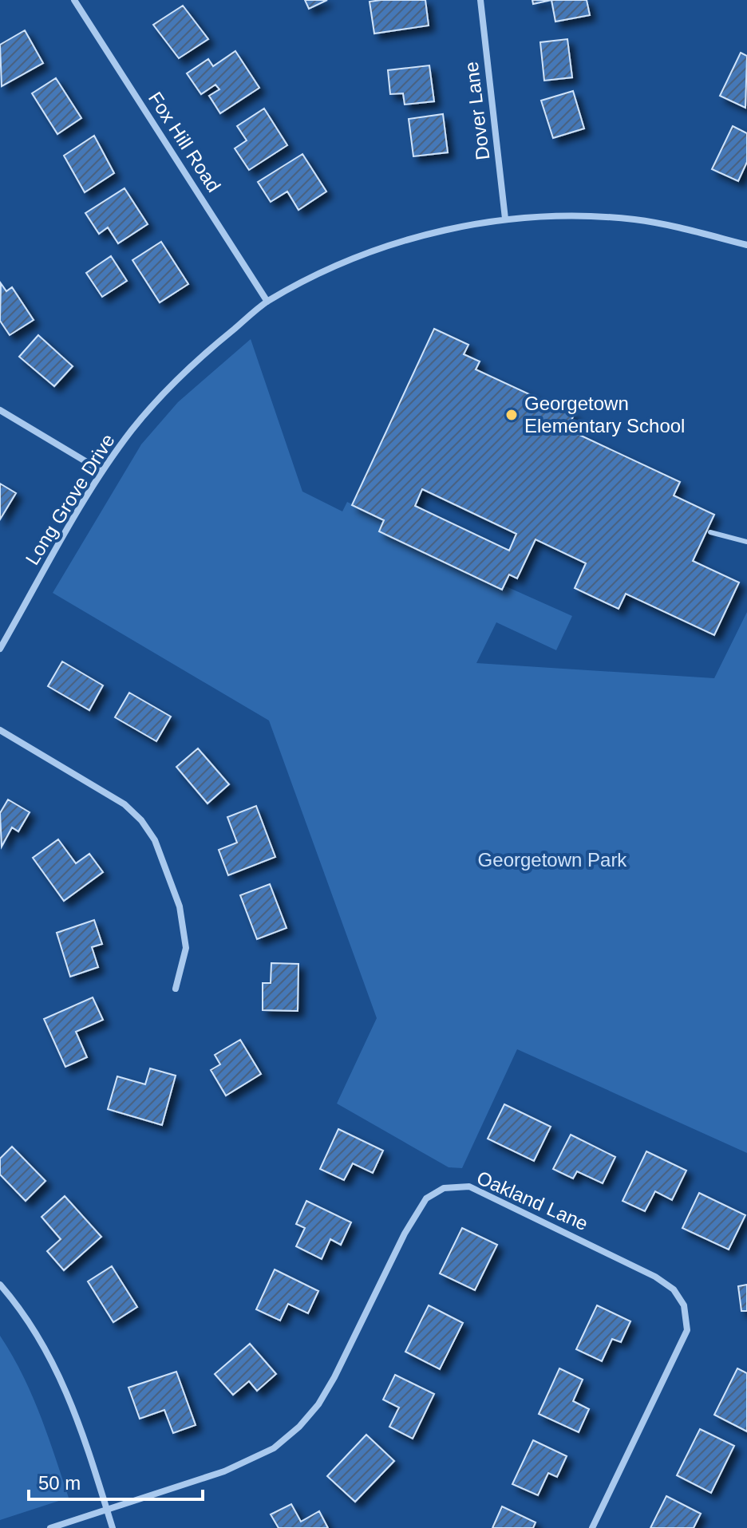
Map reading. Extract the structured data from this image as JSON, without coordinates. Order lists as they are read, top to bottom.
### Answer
{
  "streets": {
    "street": [
      "Dover Lane",
      "Fox Hill Road",
      "Long Grove Drive",
      "Oakland Lane"
    ]
  },
  "crossings": [
    ["Dover Lane", "Long Grove Drive"],
    ["Fox Hill Road", "Long Grove Drive"]
  ],
  "parks": ["Georgetown Park"],
  "places": ["Georgetown Elementary School"],
  "scale_bar": "50 m"
}
